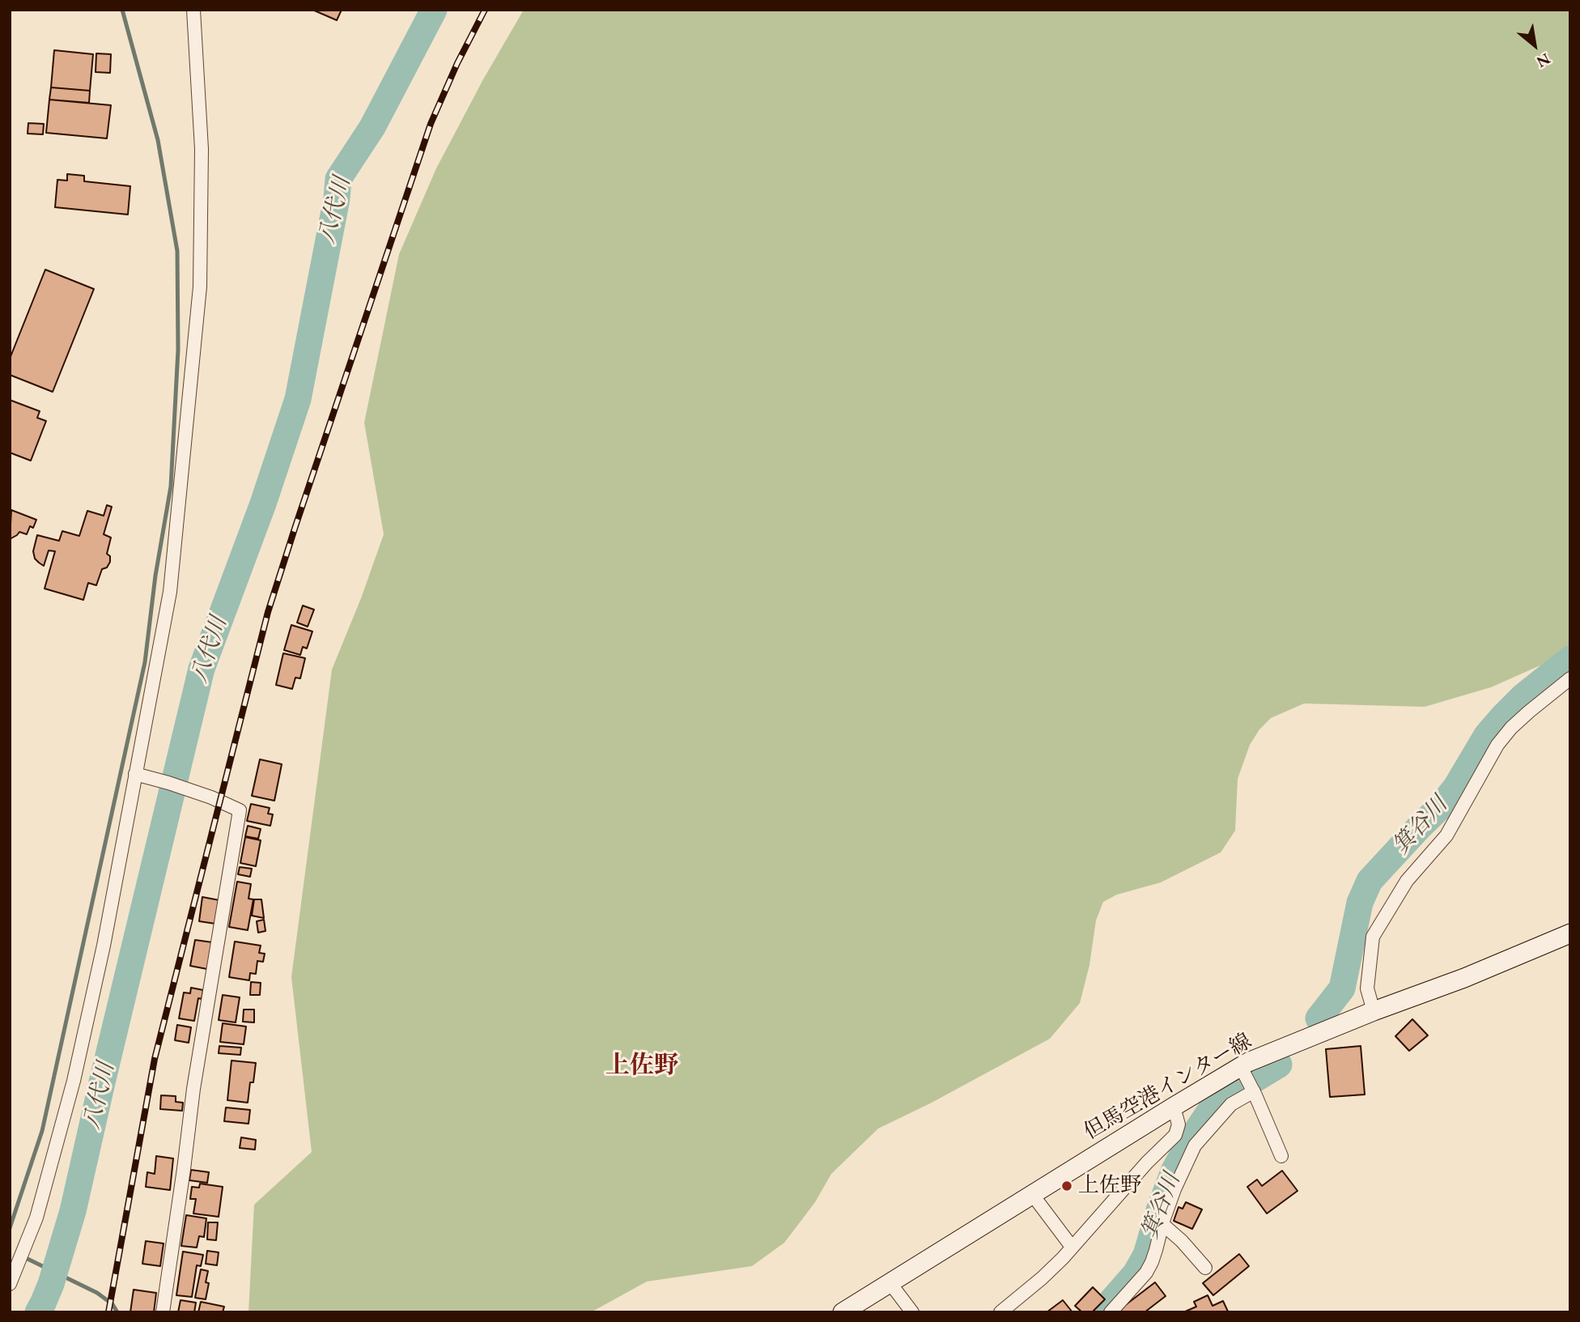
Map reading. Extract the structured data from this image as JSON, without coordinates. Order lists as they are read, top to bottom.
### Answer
{
  "streets": {
    "main road": ["但馬空港インター線"]
  },
  "districts": ["上佐野"],
  "water": ["八代川", "箕谷川"],
  "places": ["上佐野"],
  "north": "bottom right"
}
